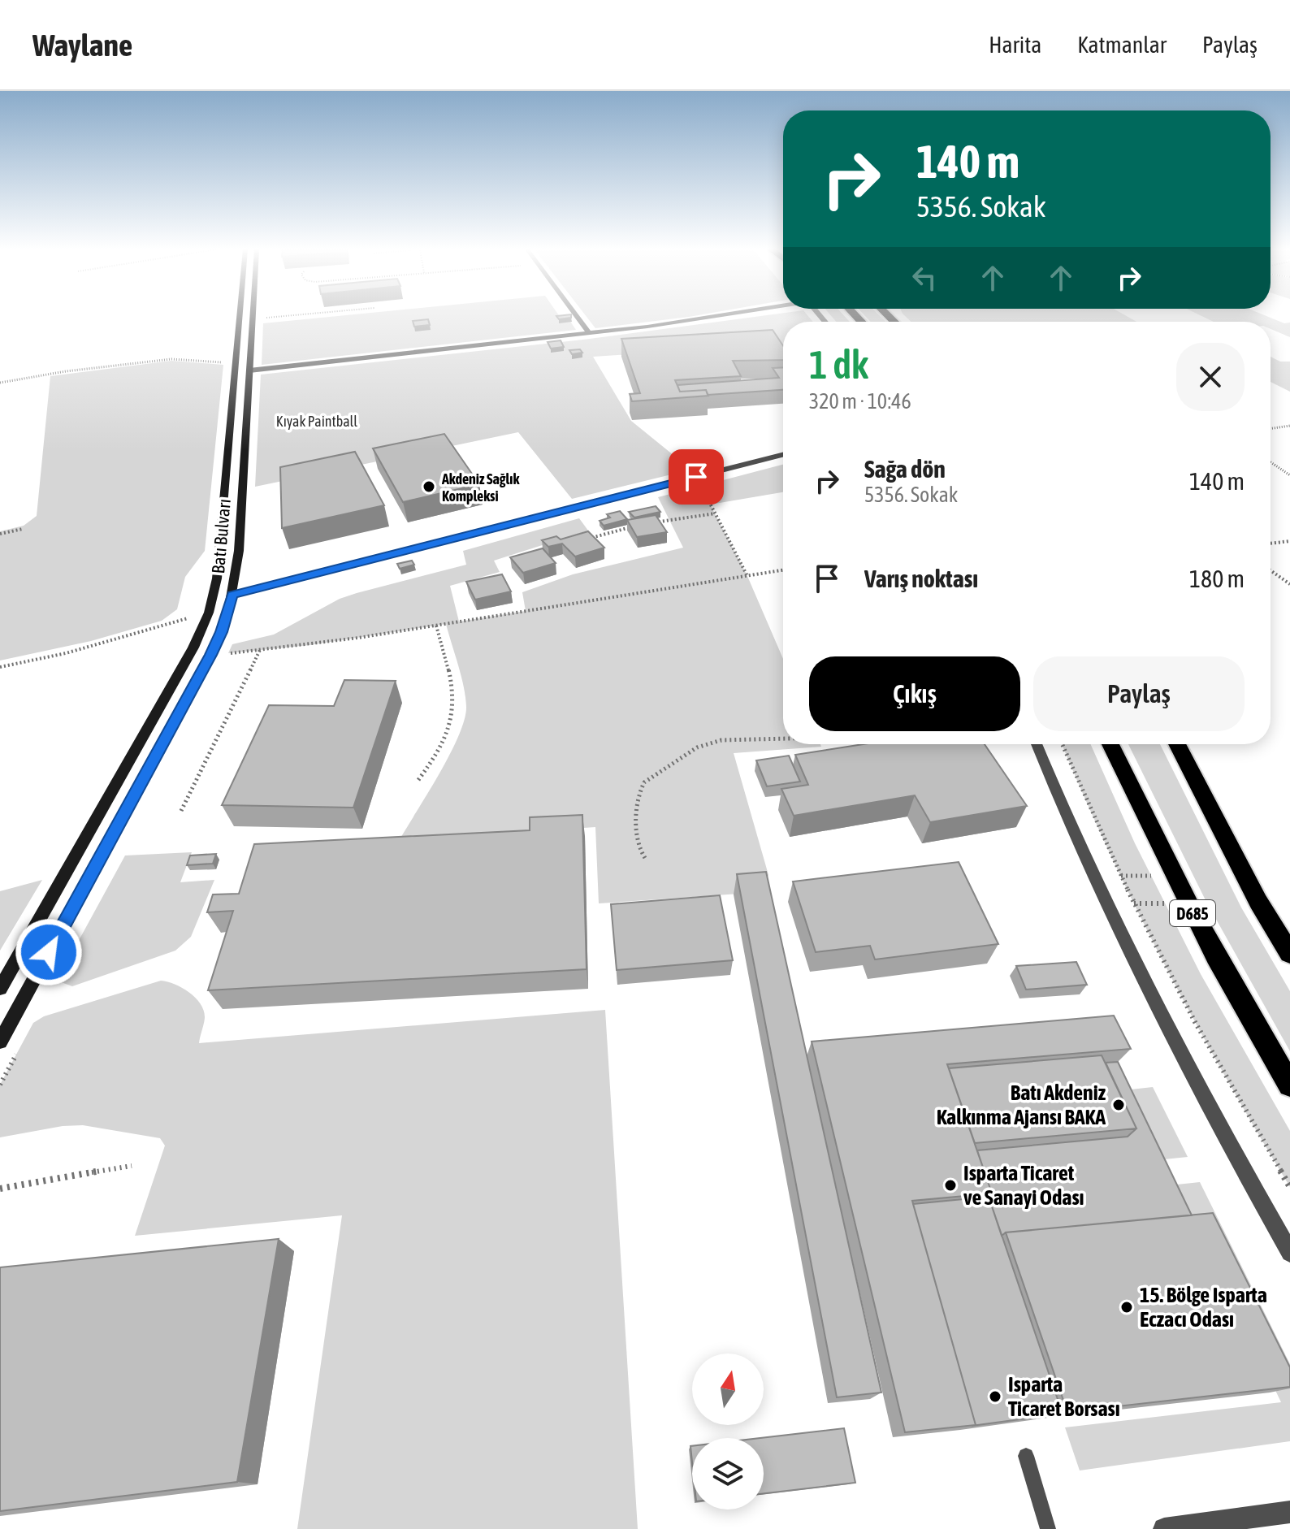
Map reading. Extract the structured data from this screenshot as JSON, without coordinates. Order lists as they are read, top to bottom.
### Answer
{
  "streets": {
    "highway": ["D685"],
    "street": ["Batı Bulvarı"]
  },
  "parks": ["Kıyak Paintball"],
  "places": [
    "Akdeniz Sağlık Kompleksi",
    "Batı Akdeniz Kalkınma Ajansı BAKA",
    "Isparta Ticaret ve Sanayi Odası",
    "15. Bölge Isparta Eczacı Odası",
    "Isparta Ticaret Borsası"
  ],
  "north": "top",
  "page": {
    "header": "Waylane",
    "nav": ["Harita", "Katmanlar", "Paylaş"],
    "turn": ["140 m", "5356. Sokak"],
    "heading": ["1 dk", "320 m · 10:46"],
    "list": [
      {
        "name": "Sağa dön",
        "note": "5356. Sokak",
        "value": "140 m"
      },
      {
        "name": "Varış noktası",
        "value": "180 m"
      }
    ],
    "buttons": ["Çıkış", "Paylaş"]
  }
}
